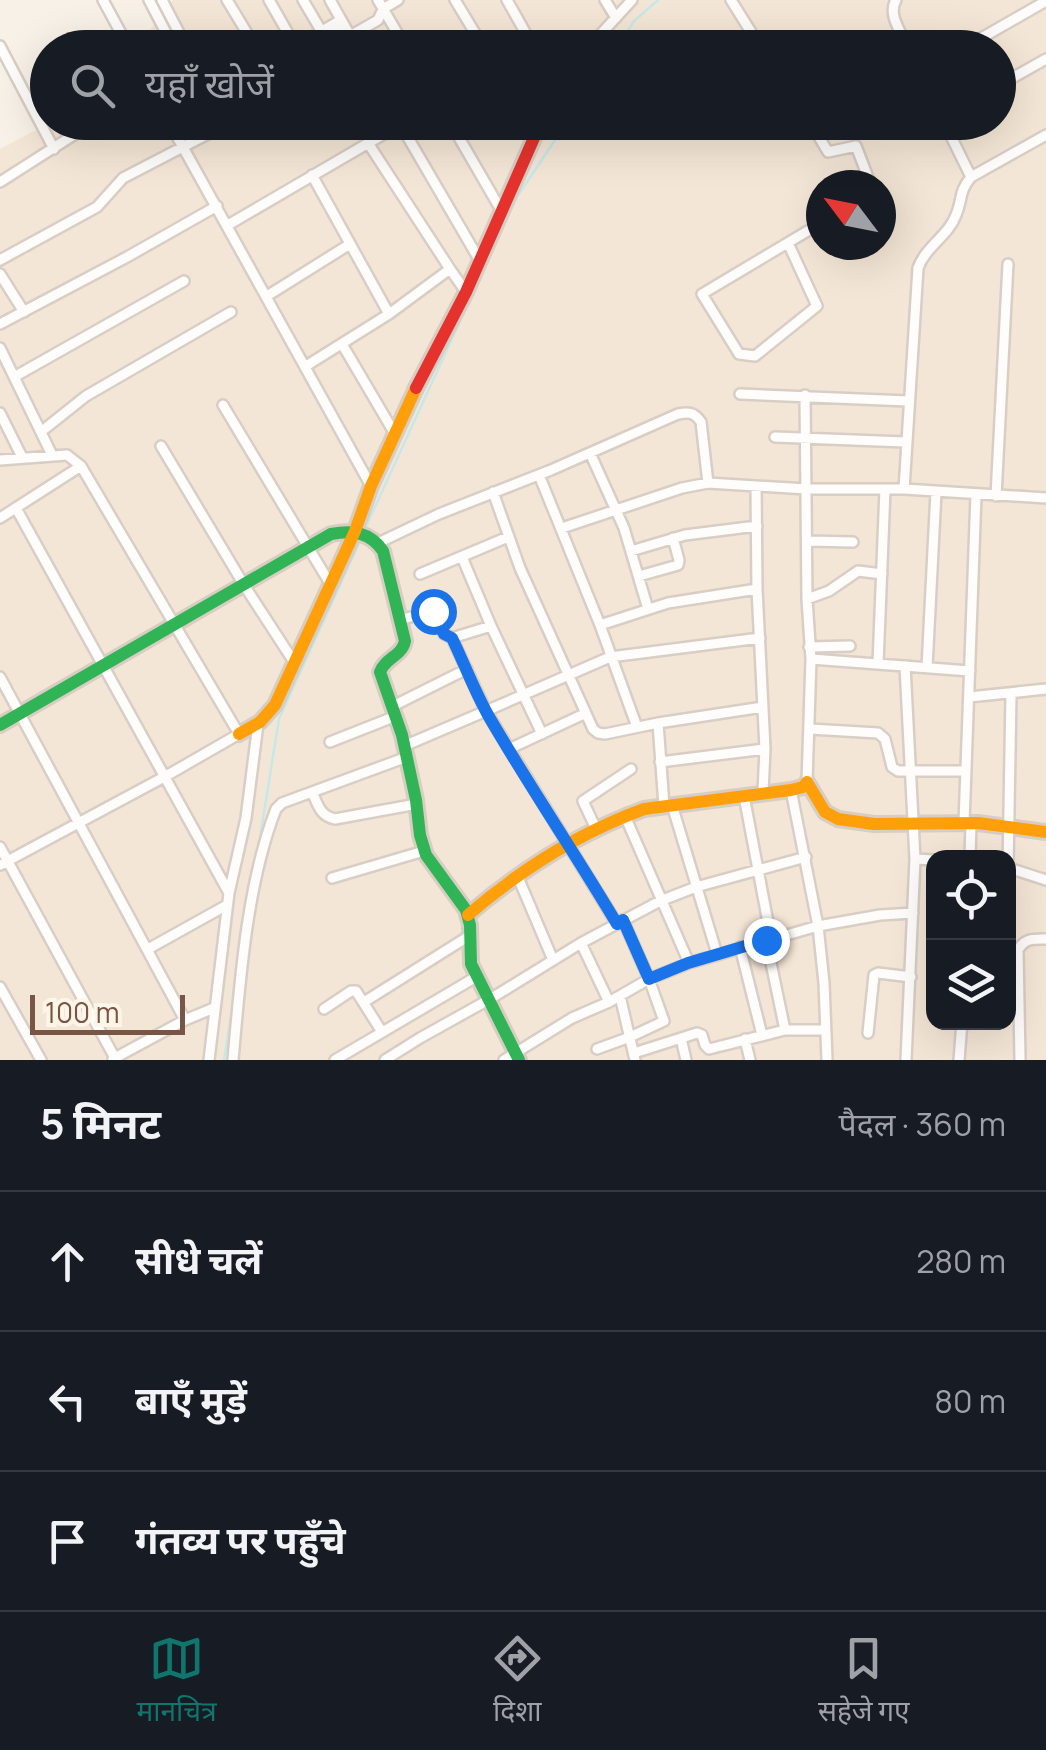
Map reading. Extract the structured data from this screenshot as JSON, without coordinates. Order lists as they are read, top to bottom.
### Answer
{
  "scale_bar": "100 m",
  "north": "top left",
  "page": {
    "search": "यहाँ खोजें",
    "scale": "100 m",
    "heading": ["5 मिनट", "पैदल · 360 m"],
    "list": [
      ["सीधे चलें", "280 m"],
      ["बाएँ मुड़ें", "80 m"],
      "गंतव्य पर पहुँचे"
    ],
    "nav": ["मानचित्र", "दिशा", "सहेजे गए"]
  }
}
